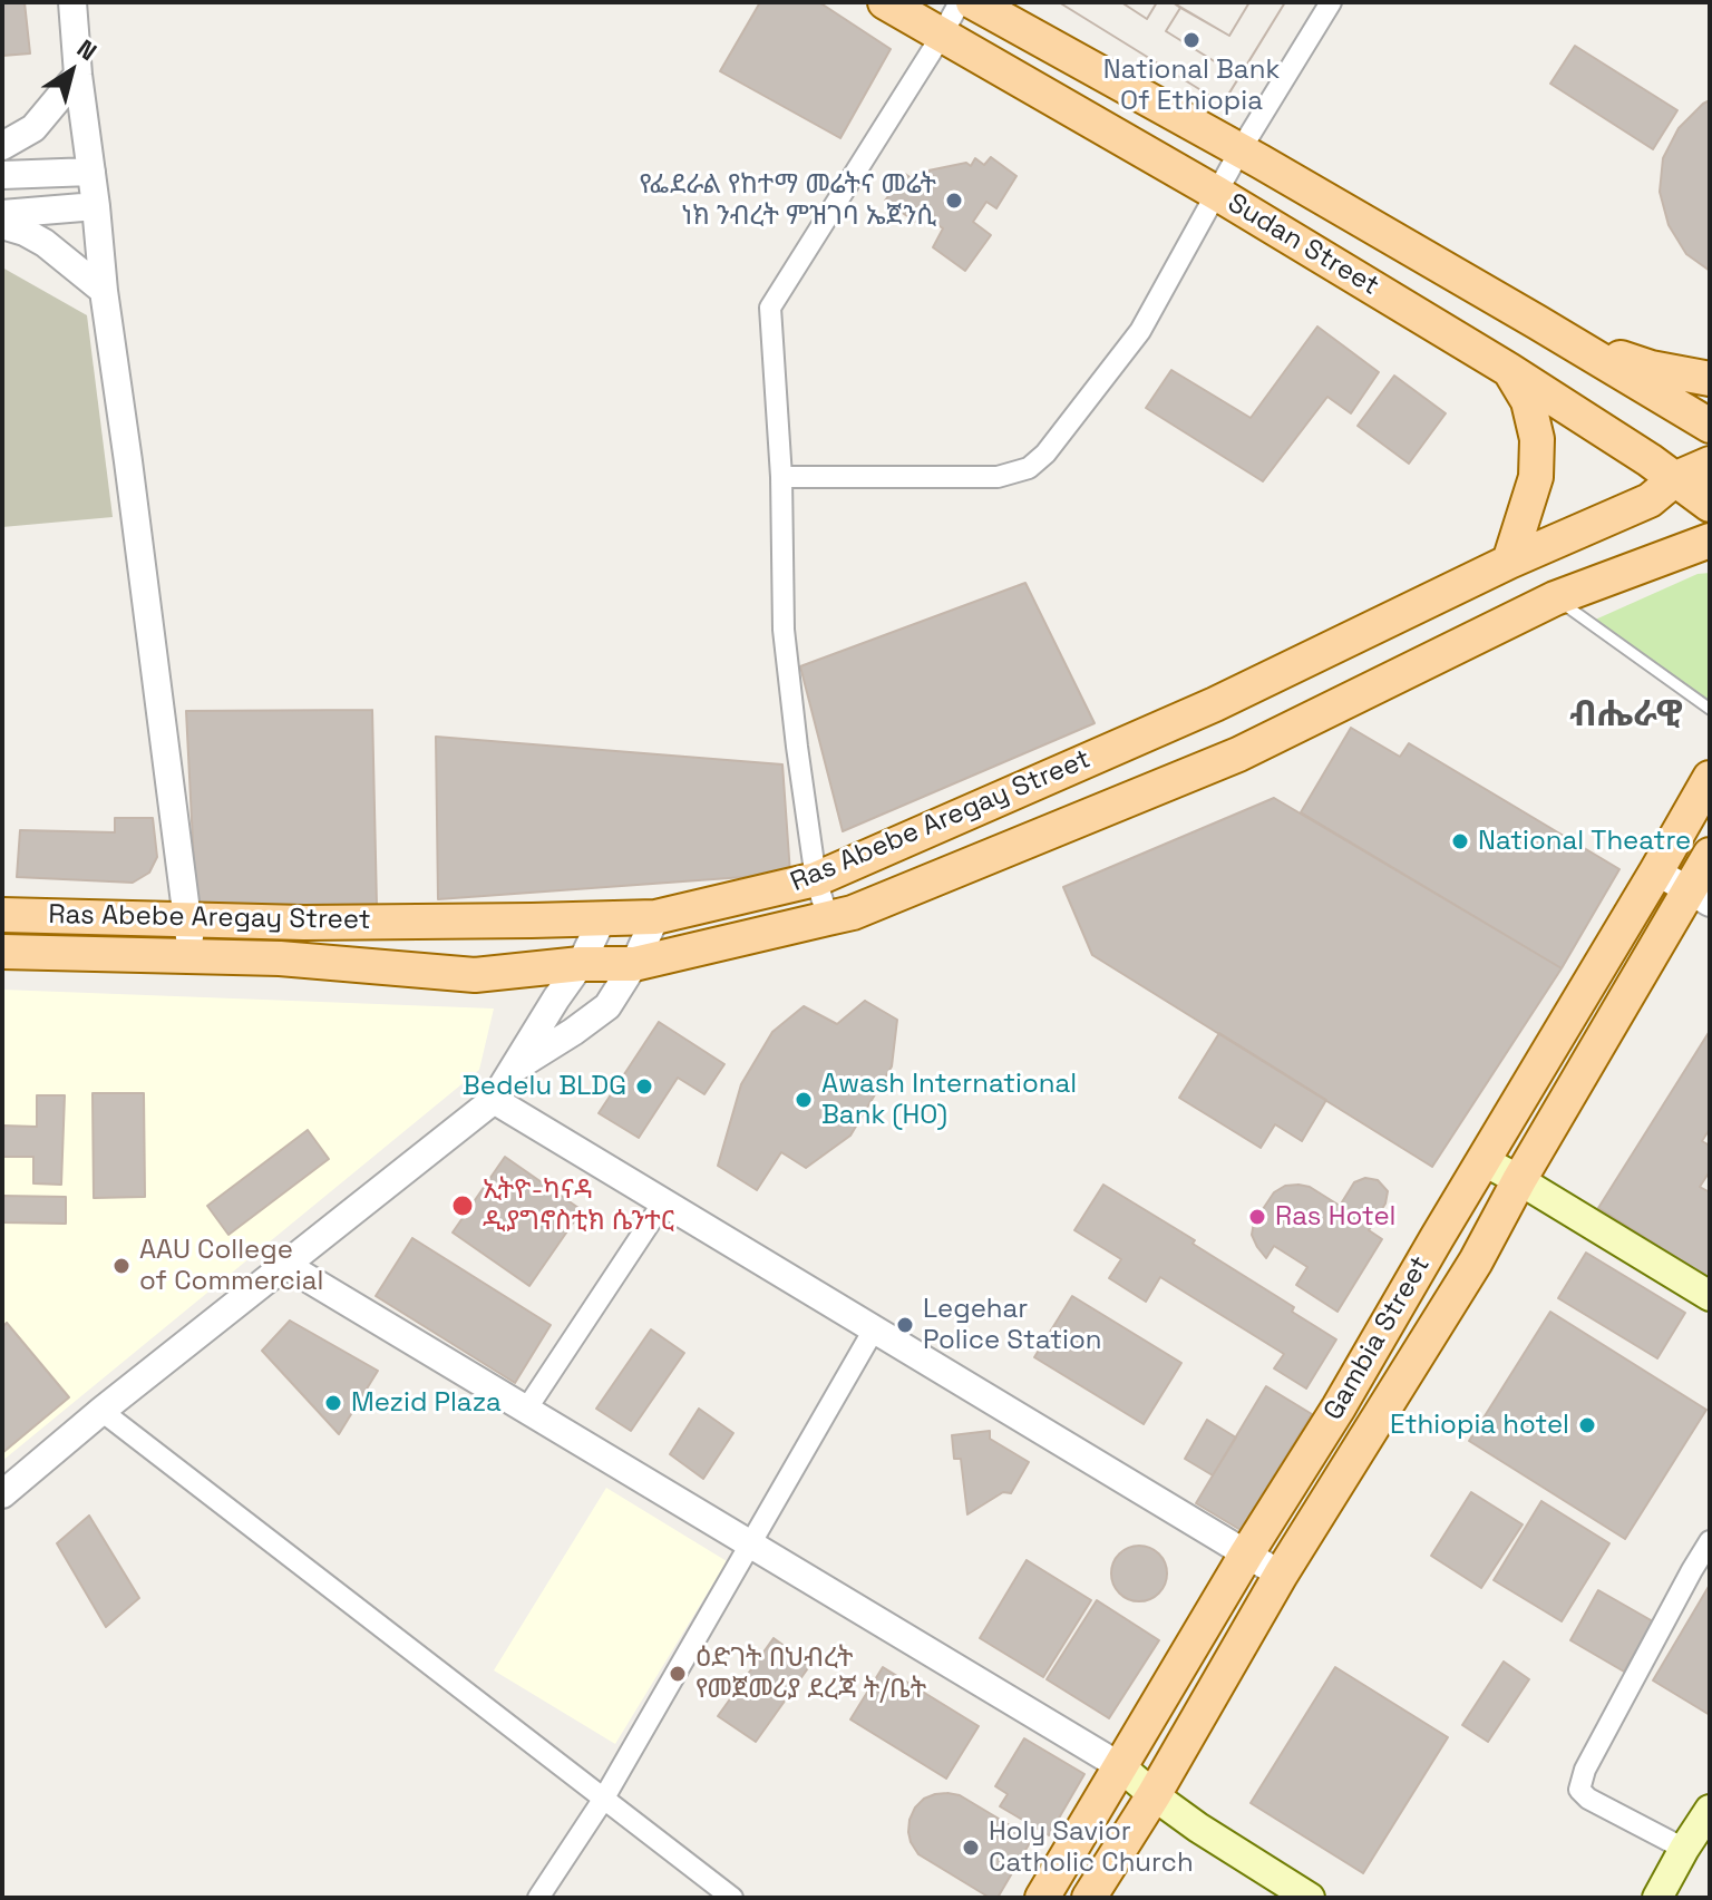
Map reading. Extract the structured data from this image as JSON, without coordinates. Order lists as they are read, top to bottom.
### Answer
{
  "streets": {
    "main road": ["Sudan Street", "Ras Abebe Aregay Street", "Gambia Street"]
  },
  "crossings": [
    ["Sudan Street", "Ras Abebe Aregay Street"]
  ],
  "districts": ["ብሔራዊ"],
  "places": [
    "National Bank Of Ethiopia",
    "የፌደራል የከተማ መሬትና መሬት ነክ ንብረት ምዝገባ ኤጀንሲ",
    "National Theatre",
    "Bedelu BLDG",
    "Awash International Bank (HO)",
    "ኢትዮ-ካናዳ ዲያግኖስቲክ ሴንተር",
    "Ras Hotel",
    "AAU College of Commercial",
    "Legehar Police Station",
    "Mezid Plaza",
    "Ethiopia hotel",
    "ዕድገት በህብረት የመጀመሪያ ደረጃ ት/ቤት",
    "Holy Savior Catholic Church"
  ],
  "north": "top right"
}
